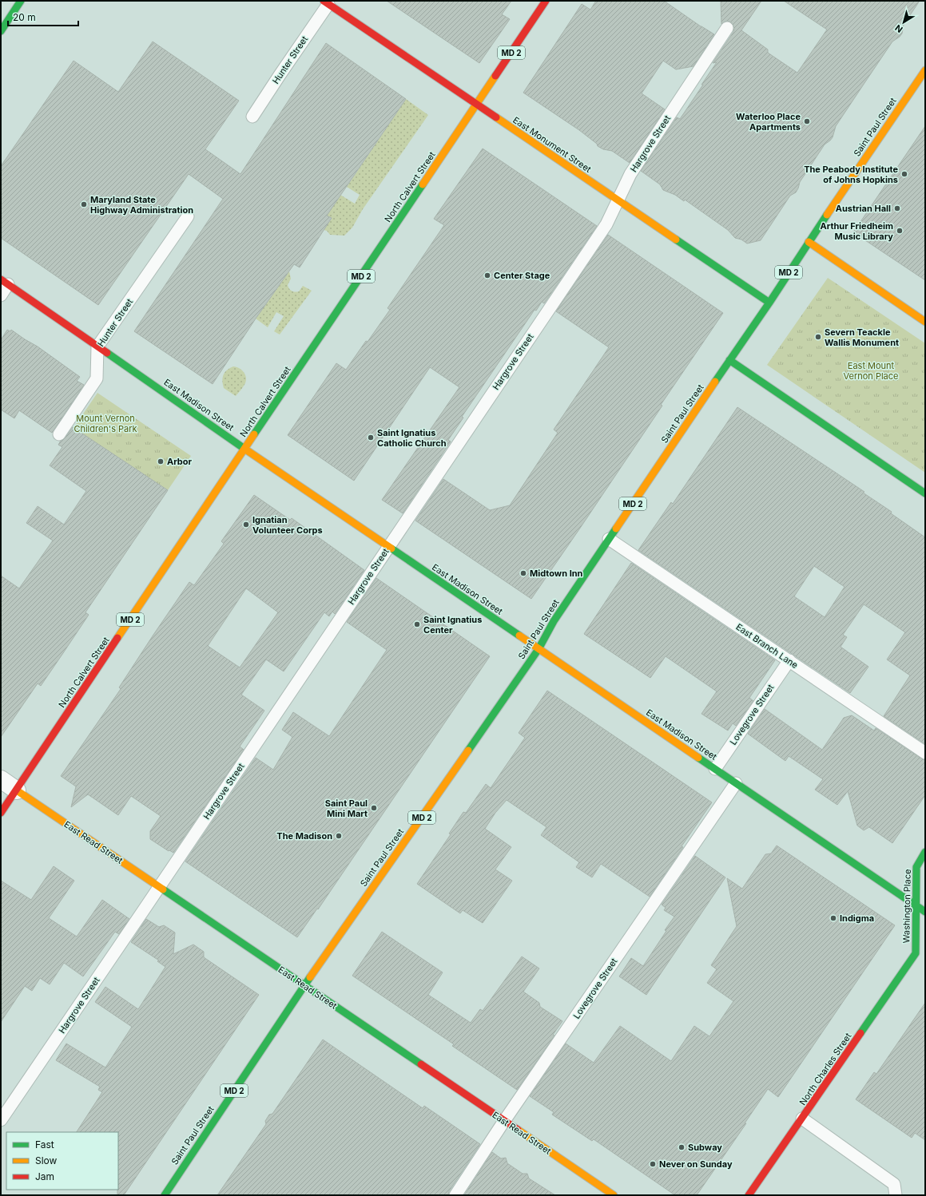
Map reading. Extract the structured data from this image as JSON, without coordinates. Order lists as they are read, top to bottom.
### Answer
{
  "streets": {
    "main road": [
      "MD 2",
      "Saint Paul Street",
      "East Monument Street",
      "North Calvert Street",
      "East Madison Street",
      "East Read Street",
      "Washington Place",
      "North Charles Street"
    ],
    "lane": [
      "Hunter Street",
      "Hargrove Street",
      "East Branch Lane",
      "Lovegrove Street"
    ]
  },
  "crossings": [
    ["Hunter Street", "East Monument Street"],
    ["Hunter Street", "East Madison Street"],
    ["Saint Paul Street", "East Monument Street"],
    ["Saint Paul Street", "East Madison Street"],
    ["Saint Paul Street", "East Branch Lane"],
    ["Saint Paul Street", "East Read Street"],
    ["Hargrove Street", "East Monument Street"],
    ["Hargrove Street", "East Madison Street"],
    ["Hargrove Street", "East Read Street"],
    ["East Monument Street", "North Calvert Street"],
    ["North Calvert Street", "East Madison Street"],
    ["North Calvert Street", "East Read Street"],
    ["East Madison Street", "Lovegrove Street"],
    ["East Madison Street", "Washington Place"],
    ["East Branch Lane", "Lovegrove Street"],
    ["Lovegrove Street", "East Read Street"],
    ["Washington Place", "North Charles Street"]
  ],
  "parks": ["East Mount Vernon Place", "Mount Vernon Children's Park"],
  "places": [
    "Waterloo Place Apartments",
    "The Peabody Institute of Johns Hopkins",
    "Maryland State Highway Administration",
    "Austrian Hall",
    "Arthur Friedheim Music Library",
    "Center Stage",
    "Severn Teackle Wallis Monument",
    "Saint Ignatius Catholic Church",
    "Arbor",
    "Ignatian Volunteer Corps",
    "Midtown Inn",
    "Saint Ignatius Center",
    "Saint Paul Mini Mart",
    "The Madison",
    "Indigma",
    "Subway",
    "Never on Sunday"
  ],
  "legend": ["Fast", "Slow", "Jam"],
  "scale_bar": "20 m",
  "north": "bottom left"
}
